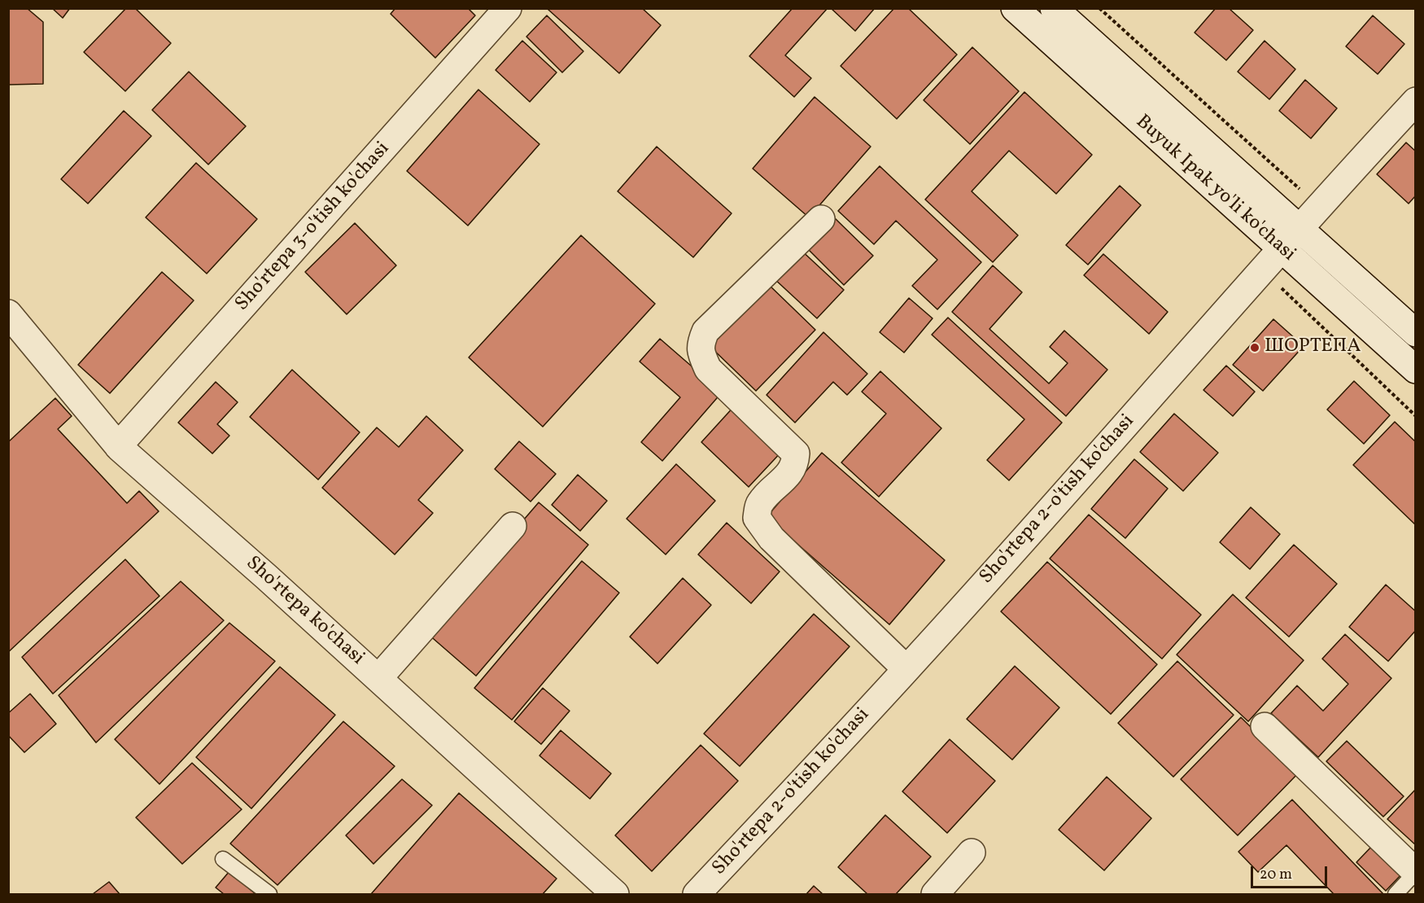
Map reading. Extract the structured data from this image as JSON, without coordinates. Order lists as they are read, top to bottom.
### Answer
{
  "streets": {
    "street": [
      "Buyuk Ipak yo'li ko'chasi",
      "Sho'rtepa 3-o'tish ko'chasi",
      "Sho'rtepa 2-o'tish ko'chasi",
      "Sho'rtepa ko'chasi"
    ]
  },
  "crossings": [
    ["Buyuk Ipak yo'li ko'chasi", "Sho'rtepa 2-o'tish ko'chasi"],
    ["Sho'rtepa 3-o'tish ko'chasi", "Sho'rtepa ko'chasi"]
  ],
  "places": ["ШОРТЕПА"],
  "scale_bar": "20 m"
}
